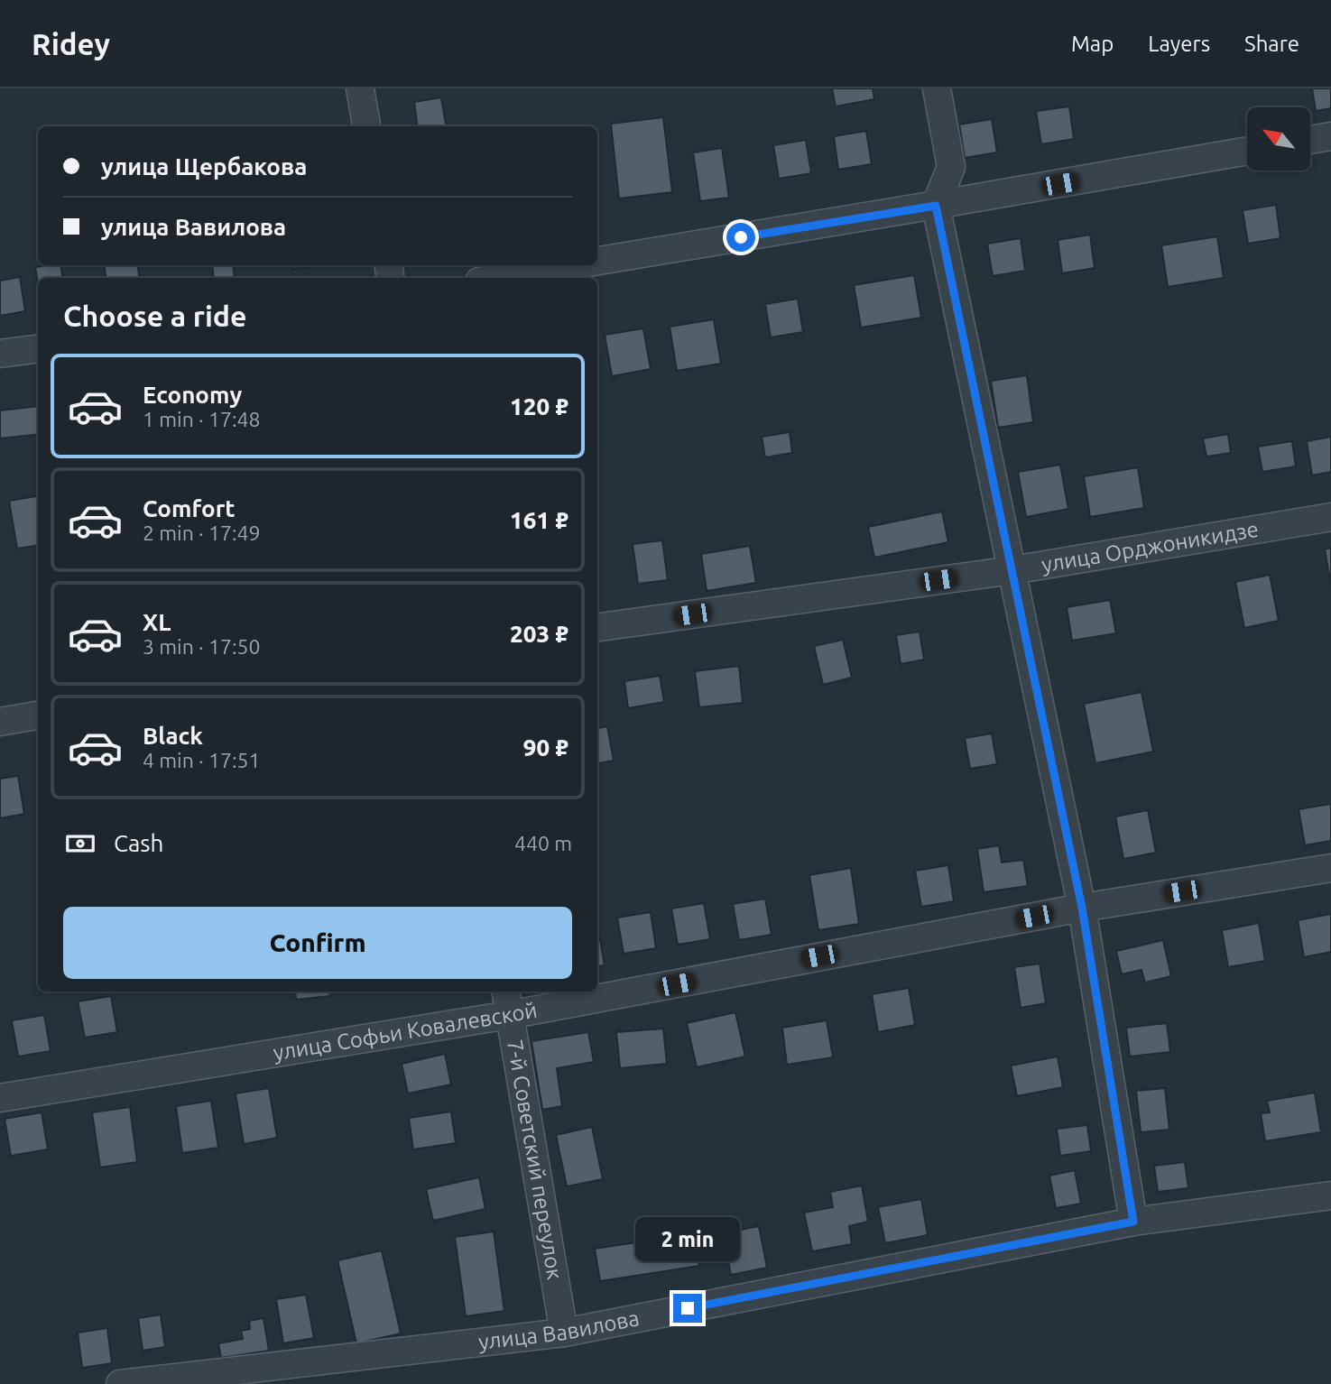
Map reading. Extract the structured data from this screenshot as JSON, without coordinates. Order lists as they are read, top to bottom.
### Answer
{
  "streets": {
    "street": [
      "улица Орджоникидзе",
      "улица Софьи Ковалевской",
      "7-й Советский переулок",
      "улица Вавилова"
    ]
  },
  "crossings": [
    ["улица Софьи Ковалевской", "7-й Советский переулок"],
    ["7-й Советский переулок", "улица Вавилова"]
  ],
  "north": "top left",
  "page": {
    "header": "Ridey",
    "nav": ["Map", "Layers", "Share"],
    "banner": ["улица Щербакова", "улица Вавилова"],
    "heading": "Choose a ride",
    "list": [
      {
        "name": "Economy",
        "note": "1 min · 17:48",
        "value": "120 ₽"
      },
      {
        "name": "Comfort",
        "note": "2 min · 17:49",
        "value": "161 ₽"
      },
      {
        "name": "XL",
        "note": "3 min · 17:50",
        "value": "203 ₽"
      },
      {
        "name": "Black",
        "note": "4 min · 17:51",
        "value": "90 ₽"
      }
    ],
    "pay": ["Cash", "440 m"],
    "buttons": "Confirm",
    "bubble": "2 min"
  }
}
